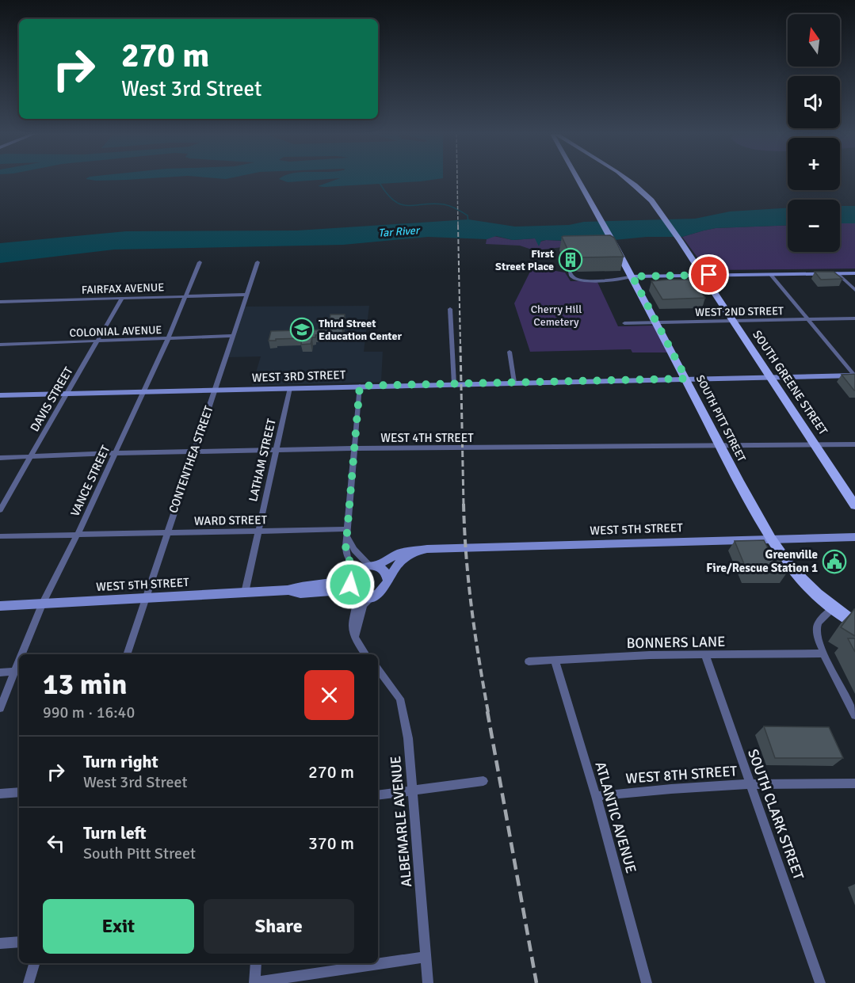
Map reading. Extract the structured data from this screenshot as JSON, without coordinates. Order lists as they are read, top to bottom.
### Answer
{
  "streets": {
    "main road": ["SOUTH GREENE STREET", "SOUTH PITT STREET"],
    "street": [
      "FAIRFAX AVENUE",
      "WEST 2ND STREET",
      "COLONIAL AVENUE",
      "WEST 3RD STREET",
      "DAVIS STREET",
      "WEST 4TH STREET",
      "CONTENTHEA STREET",
      "LATHAM STREET",
      "VANCE STREET",
      "WARD STREET",
      "WEST 5TH STREET",
      "BONNERS LANE",
      "WEST 8TH STREET",
      "SOUTH CLARK STREET",
      "ATLANTIC AVENUE",
      "ALBEMARLE AVENUE"
    ]
  },
  "crossings": [
    ["FAIRFAX AVENUE", "DAVIS STREET"],
    ["FAIRFAX AVENUE", "CONTENTHEA STREET"],
    ["FAIRFAX AVENUE", "VANCE STREET"],
    ["WEST 2ND STREET", "SOUTH GREENE STREET"],
    ["WEST 2ND STREET", "SOUTH PITT STREET"],
    ["COLONIAL AVENUE", "DAVIS STREET"],
    ["COLONIAL AVENUE", "CONTENTHEA STREET"],
    ["COLONIAL AVENUE", "VANCE STREET"],
    ["WEST 3RD STREET", "SOUTH GREENE STREET"],
    ["WEST 3RD STREET", "DAVIS STREET"],
    ["WEST 3RD STREET", "SOUTH PITT STREET"],
    ["WEST 3RD STREET", "CONTENTHEA STREET"],
    ["WEST 3RD STREET", "LATHAM STREET"],
    ["WEST 3RD STREET", "VANCE STREET"],
    ["SOUTH GREENE STREET", "WEST 4TH STREET"],
    ["DAVIS STREET", "WEST 4TH STREET"],
    ["SOUTH PITT STREET", "WEST 4TH STREET"],
    ["SOUTH PITT STREET", "WEST 5TH STREET"],
    ["WEST 4TH STREET", "CONTENTHEA STREET"],
    ["WEST 4TH STREET", "LATHAM STREET"],
    ["WEST 4TH STREET", "VANCE STREET"],
    ["CONTENTHEA STREET", "WARD STREET"],
    ["CONTENTHEA STREET", "WEST 5TH STREET"],
    ["LATHAM STREET", "WARD STREET"],
    ["LATHAM STREET", "WEST 5TH STREET"],
    ["VANCE STREET", "WARD STREET"],
    ["VANCE STREET", "WEST 5TH STREET"],
    ["BONNERS LANE", "SOUTH CLARK STREET"],
    ["BONNERS LANE", "ATLANTIC AVENUE"],
    ["WEST 8TH STREET", "SOUTH CLARK STREET"],
    ["WEST 8TH STREET", "ATLANTIC AVENUE"]
  ],
  "water": ["Tar River"],
  "parks": ["Cherry Hill Cemetery"],
  "places": {
    "building": ["First Street Place"],
    "school or university": ["Third Street Education Center"],
    "public building": ["Greenville Fire/Rescue Station 1"]
  },
  "north": "top",
  "page": {
    "map_buttons": ["+", "−"],
    "turn": ["270 m", "West 3rd Street"],
    "heading": ["13 min", "990 m · 16:40"],
    "list": [
      {
        "name": "Turn right",
        "note": "West 3rd Street",
        "value": "270 m"
      },
      {
        "name": "Turn left",
        "note": "South Pitt Street",
        "value": "370 m"
      }
    ],
    "buttons": ["Exit", "Share"]
  }
}
